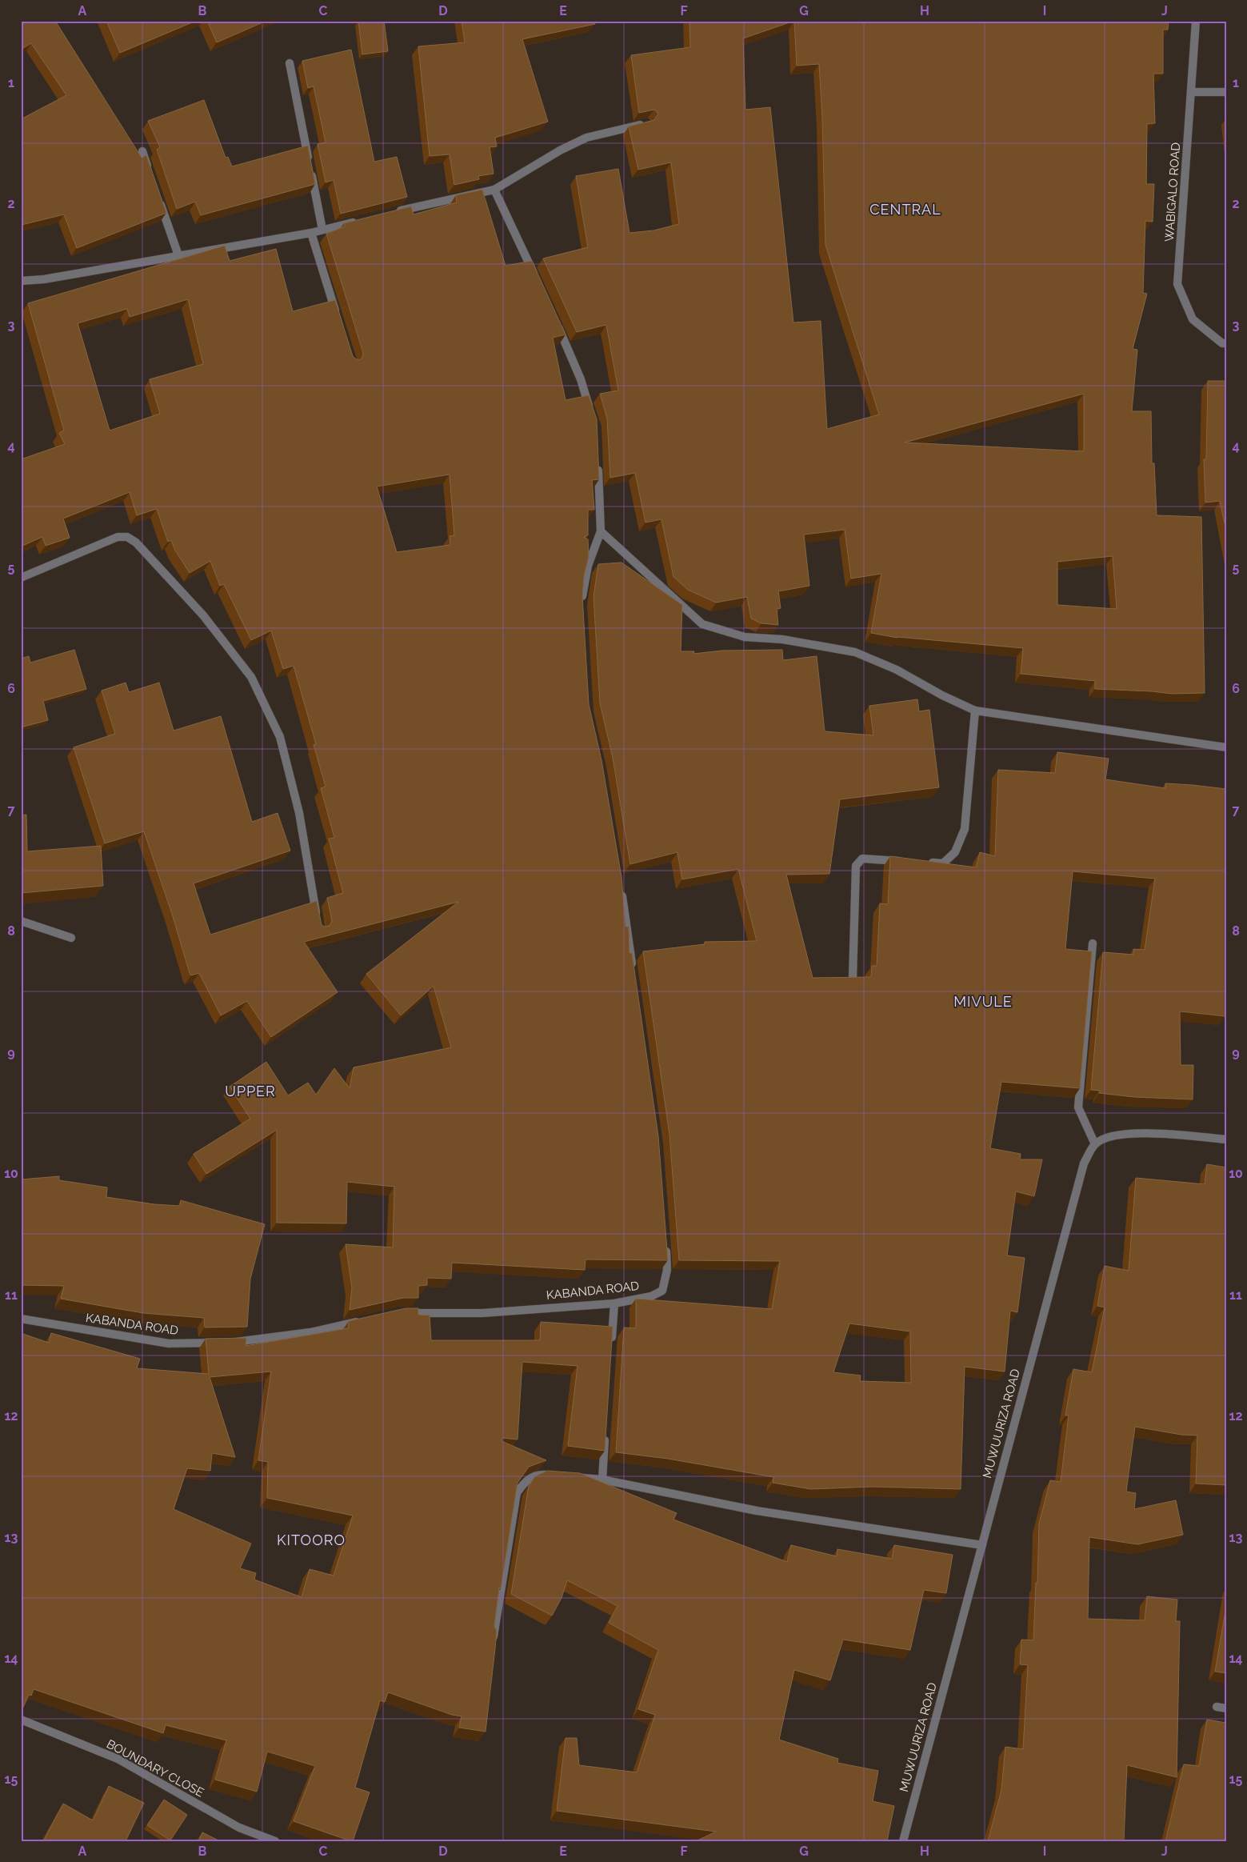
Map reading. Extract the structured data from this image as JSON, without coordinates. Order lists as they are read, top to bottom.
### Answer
{
  "streets": {
    "street": [
      "WABIGALO ROAD",
      "KABANDA ROAD",
      "MUWUURIZA ROAD",
      "BOUNDARY CLOSE"
    ]
  },
  "districts": [
    "CENTRAL",
    "MIVULE",
    "UPPER",
    "KITOORO"
  ],
  "grid": {
    "columns": [
      "A",
      "B",
      "C",
      "D",
      "E",
      "F",
      "G",
      "H",
      "I",
      "J"
    ],
    "rows": [
      "1",
      "2",
      "3",
      "4",
      "5",
      "6",
      "7",
      "8",
      "9",
      "10",
      "11",
      "12",
      "13",
      "14",
      "15"
    ]
  }
}
